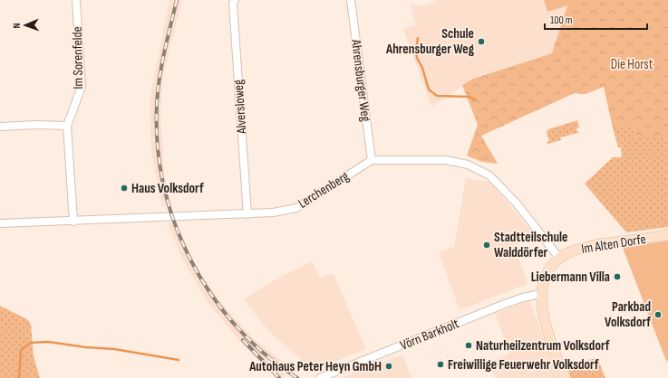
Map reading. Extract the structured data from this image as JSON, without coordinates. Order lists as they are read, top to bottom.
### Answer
{
  "streets": {
    "street": [
      "Im Sorenfelde",
      "Ahrensburger Weg",
      "Alversloweg",
      "Lerchenberg",
      "Im Alten Dorfe",
      "Vörn Barkholt"
    ]
  },
  "crossings": [
    ["Im Sorenfelde", "Lerchenberg"],
    ["Ahrensburger Weg", "Lerchenberg"],
    ["Alversloweg", "Lerchenberg"]
  ],
  "parks": ["Die Horst"],
  "places": [
    "Schule Ahrensburger Weg",
    "Haus Volksdorf",
    "Stadtteilschule Walddörfer",
    "Liebermann Villa",
    "Parkbad Volksdorf",
    "Naturheilzentrum Volksdorf",
    "Freiwillige Feuerwehr Volksdorf",
    "Autohaus Peter Heyn GmbH"
  ],
  "scale_bar": "100 m",
  "north": "left"
}
